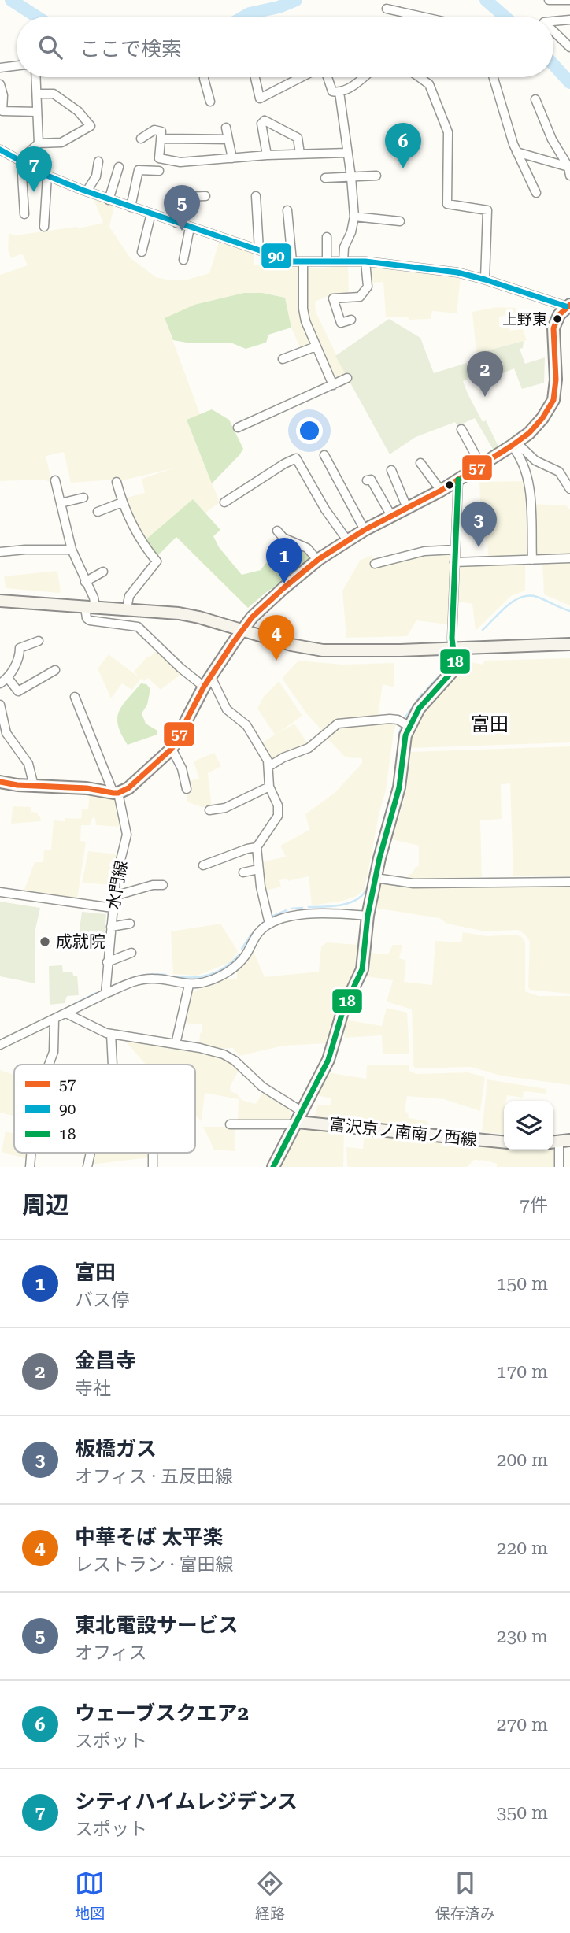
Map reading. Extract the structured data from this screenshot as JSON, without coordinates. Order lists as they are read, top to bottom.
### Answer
{
  "streets": {
    "street": ["水門線", "富沢京ノ南南ノ西線"]
  },
  "districts": ["富田"],
  "places": ["上野東", "成就院"],
  "lines": ["transit line 90", "transit line 57", "transit line 18"],
  "legend": ["57", "90", "18"],
  "page": {
    "search": "ここで検索",
    "pins": [
      "6",
      "7",
      "5",
      "2",
      "3",
      "1",
      "4"
    ],
    "heading": ["周辺", "7件"],
    "list": [
      {
        "mark": "1",
        "name": "富田",
        "note": "バス停",
        "value": "150 m"
      },
      {
        "mark": "2",
        "name": "金昌寺",
        "note": "寺社",
        "value": "170 m"
      },
      {
        "mark": "3",
        "name": "板橋ガス",
        "note": "オフィス · 五反田線",
        "value": "200 m"
      },
      {
        "mark": "4",
        "name": "中華そば 太平楽",
        "note": "レストラン · 富田線",
        "value": "220 m"
      },
      {
        "mark": "5",
        "name": "東北電設サービス",
        "note": "オフィス",
        "value": "230 m"
      },
      {
        "mark": "6",
        "name": "ウェーブスクエア2",
        "note": "スポット",
        "value": "270 m"
      },
      {
        "mark": "7",
        "name": "シティハイムレジデンス",
        "note": "スポット",
        "value": "350 m"
      }
    ],
    "nav": ["地図", "経路", "保存済み"]
  }
}
